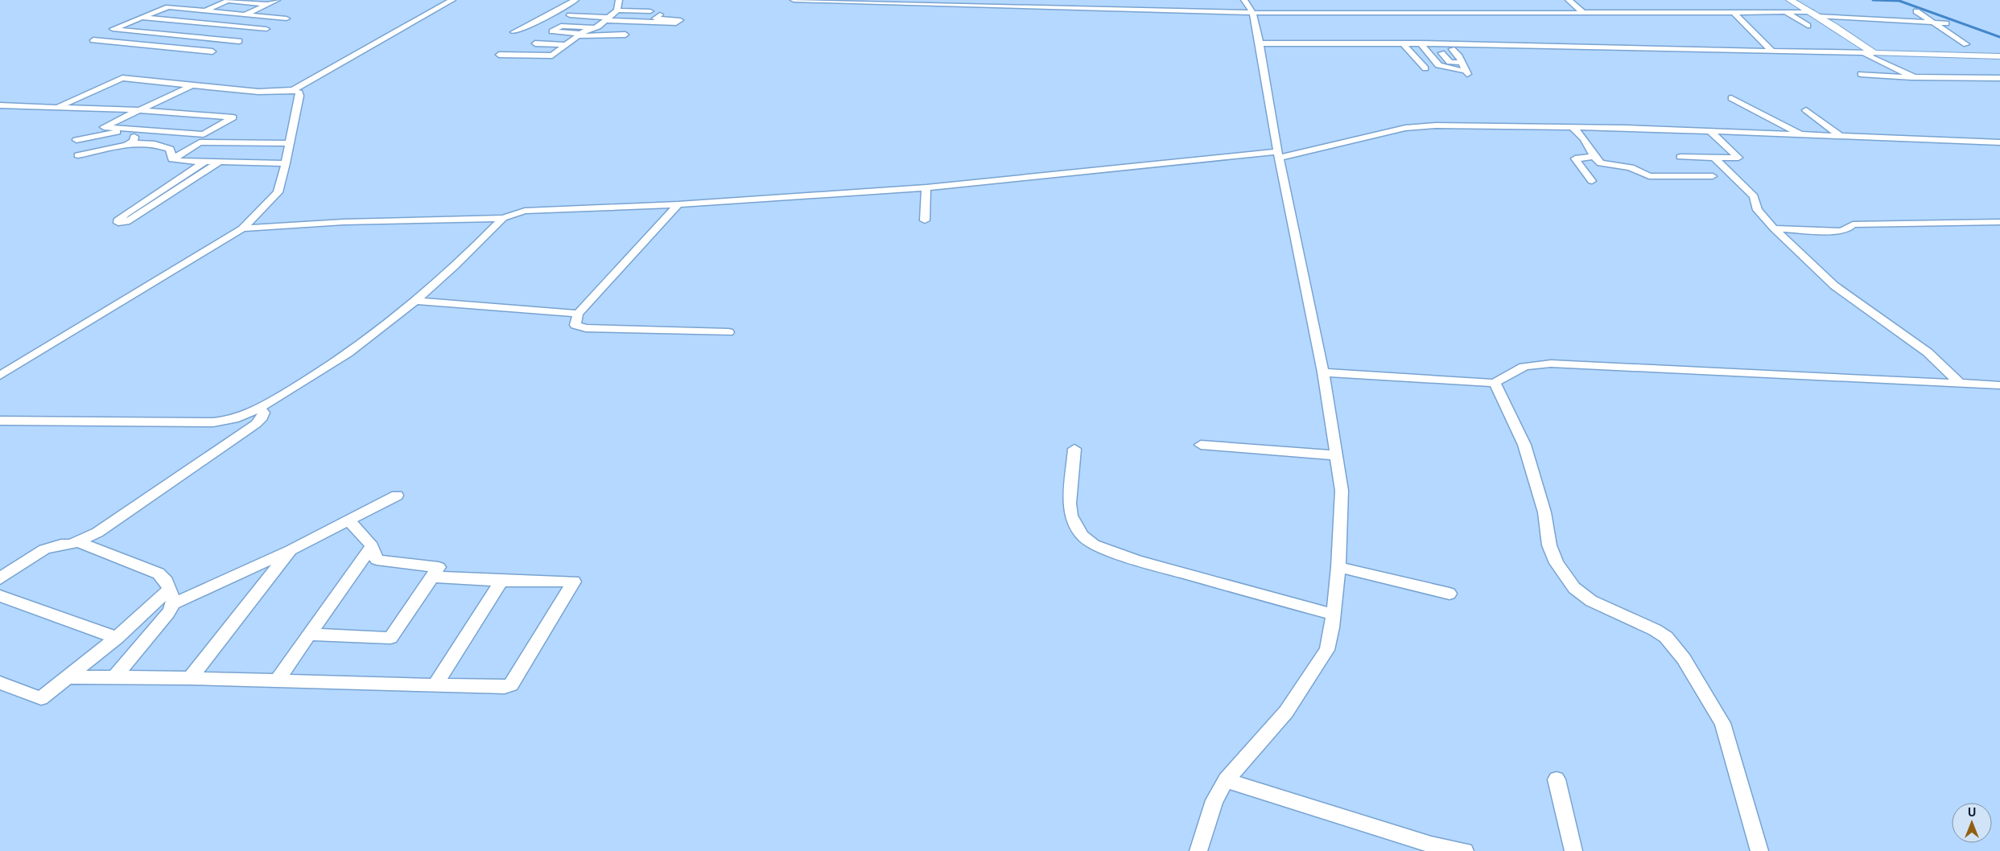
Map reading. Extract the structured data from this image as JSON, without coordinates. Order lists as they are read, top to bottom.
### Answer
{
  "north": "top"
}
